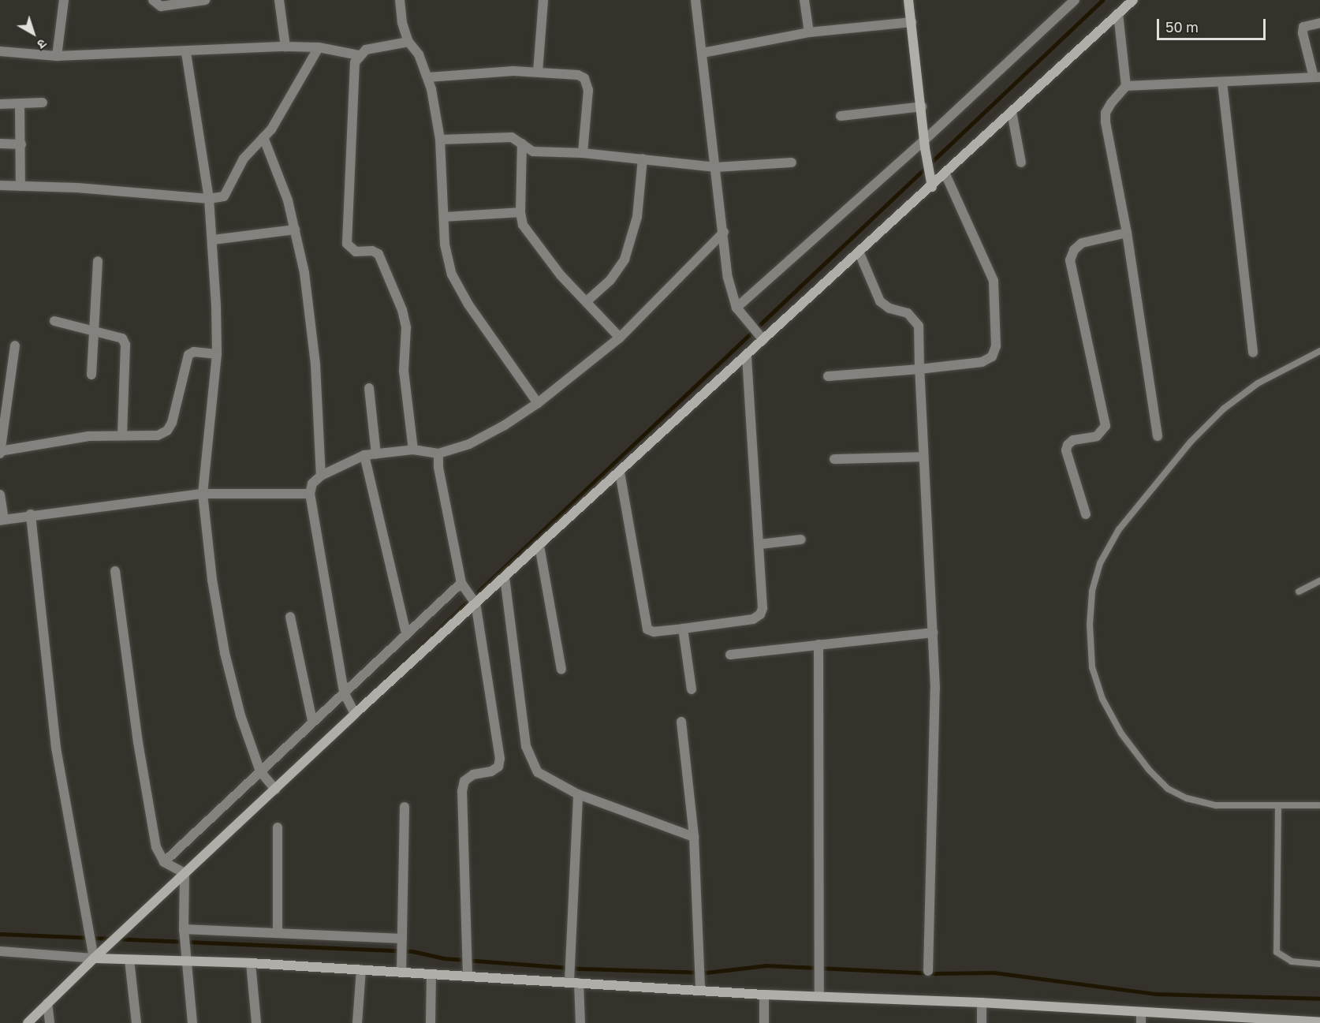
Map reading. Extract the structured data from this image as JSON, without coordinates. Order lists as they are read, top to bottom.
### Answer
{
  "scale_bar": "50 m",
  "north": "bottom right"
}
